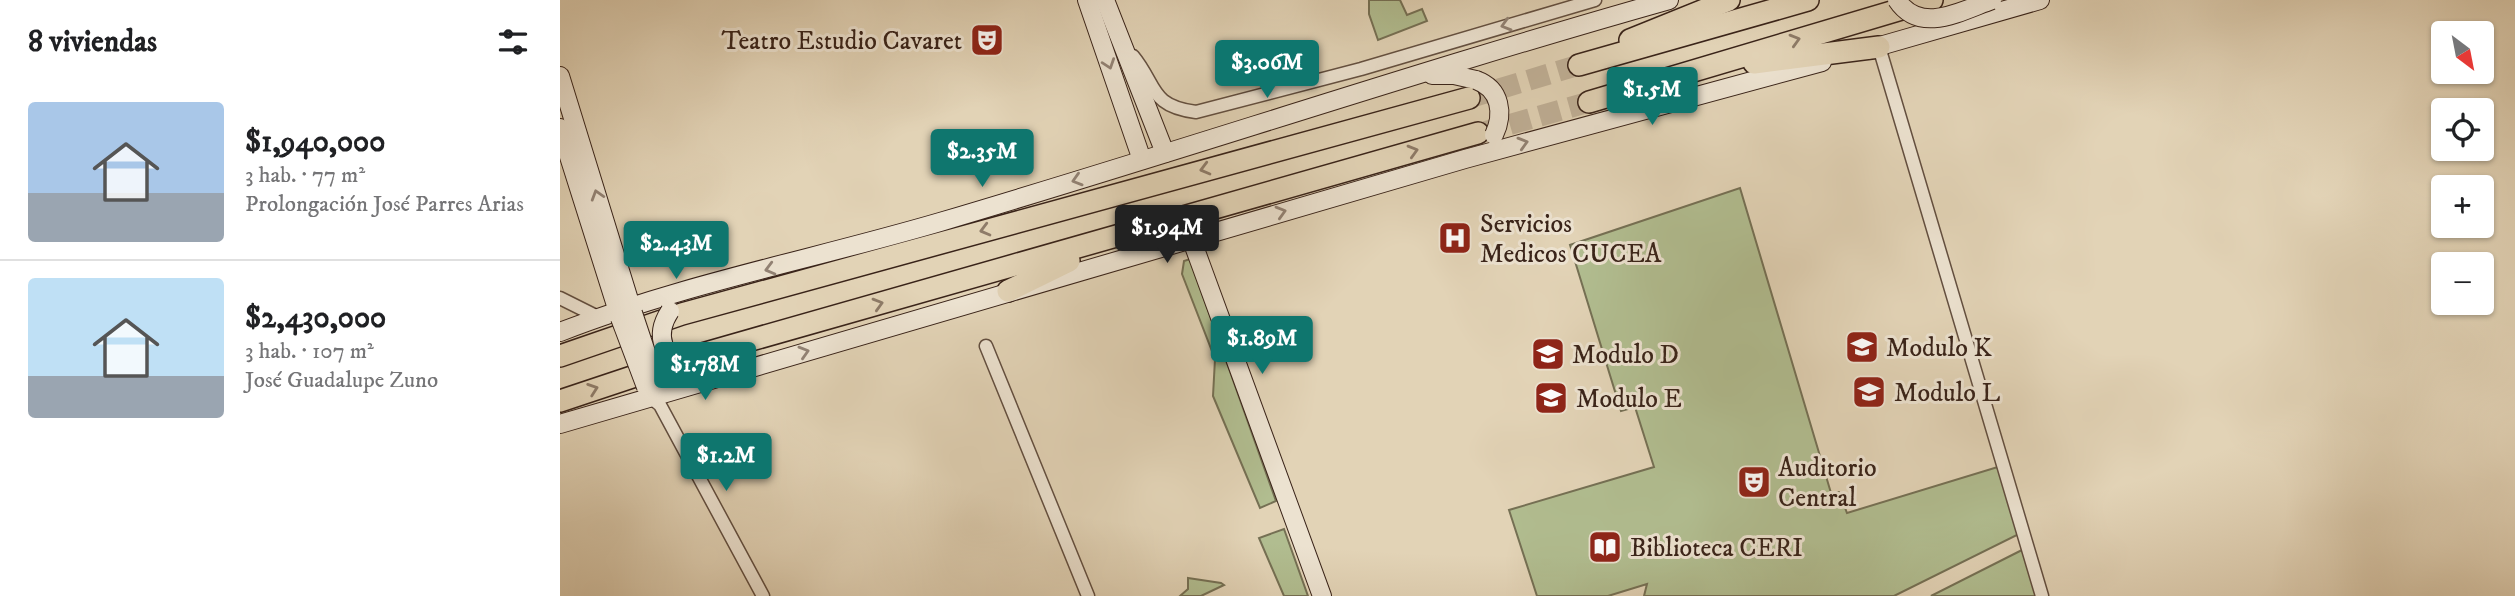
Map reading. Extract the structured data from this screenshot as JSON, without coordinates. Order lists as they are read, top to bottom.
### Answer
{
  "places": {
    "theatre": ["Teatro Estudio Cavaret", "Auditorio Central"],
    "hospital": ["Servicios Medicos CUCEA"],
    "school or university": [
      "Modulo K",
      "Modulo D",
      "Modulo L",
      "Modulo E"
    ],
    "library": ["Biblioteca CERI"]
  },
  "north": "bottom right",
  "page": {
    "heading": "8 viviendas",
    "map_buttons": ["+", "−"],
    "price": [
      "$3.06M",
      "$1.5M",
      "$2.35M",
      "$1.94M",
      "$2.43M",
      "$1.89M",
      "$1.78M",
      "$1.2M"
    ],
    "list": [
      {
        "name": "$1,940,000",
        "note": "3 hab. · 77 m² · Prolongación José Parres Arias"
      },
      {
        "name": "$2,430,000",
        "note": "3 hab. · 107 m² · José Guadalupe Zuno"
      }
    ]
  }
}
